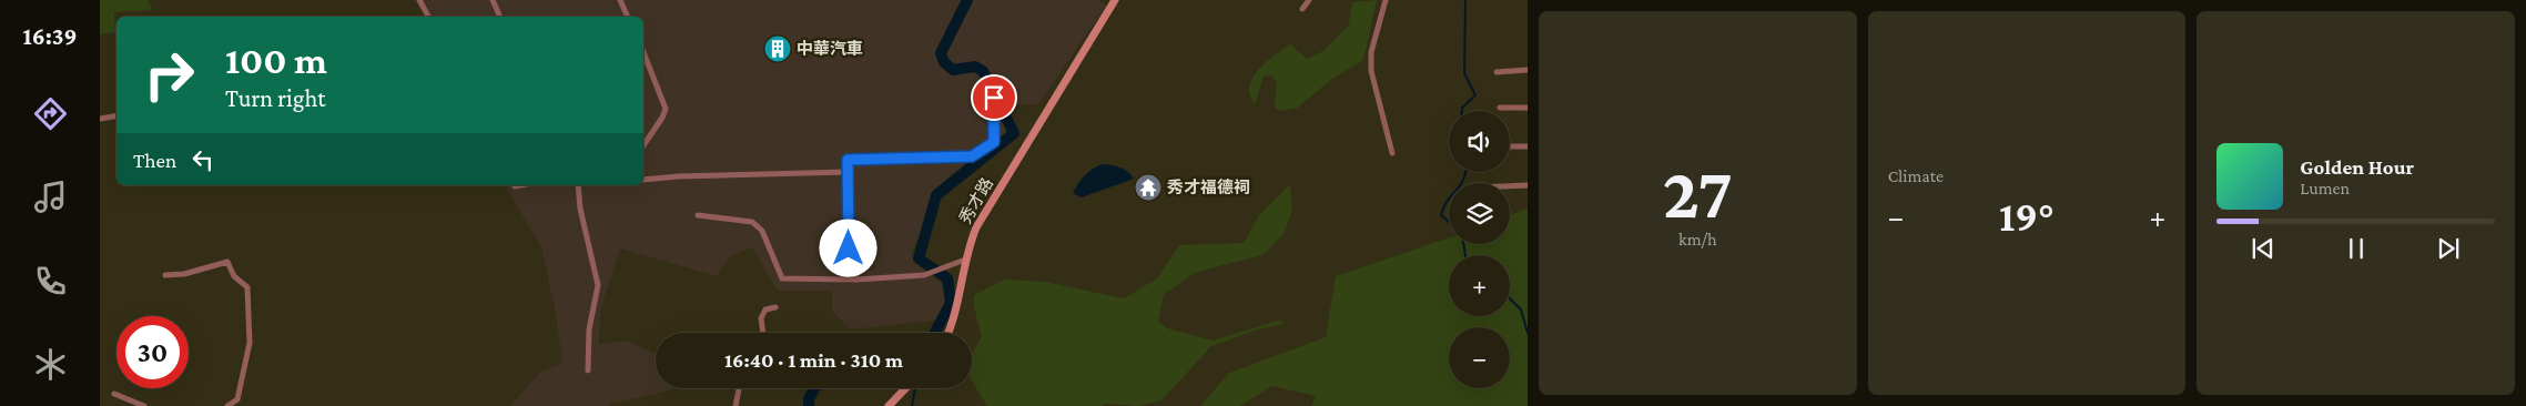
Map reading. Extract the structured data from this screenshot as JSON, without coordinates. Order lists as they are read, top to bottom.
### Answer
{
  "streets": {
    "main road": ["秀才路"]
  },
  "places": {
    "building": ["中華汽車"],
    "temple": ["秀才福德祠"]
  },
  "page": {
    "tabs": "16:39",
    "tile": [
      ["27", "km/h"],
      "Climate"
    ],
    "turn": ["100 m", "Turn right"],
    "map_buttons": ["+", "−"],
    "then": "Then",
    "song": ["Golden Hour", "Lumen"],
    "heat": ["−", "19°", "+"],
    "limit": "30",
    "trip": "16:40 · 1 min · 310 m"
  }
}
